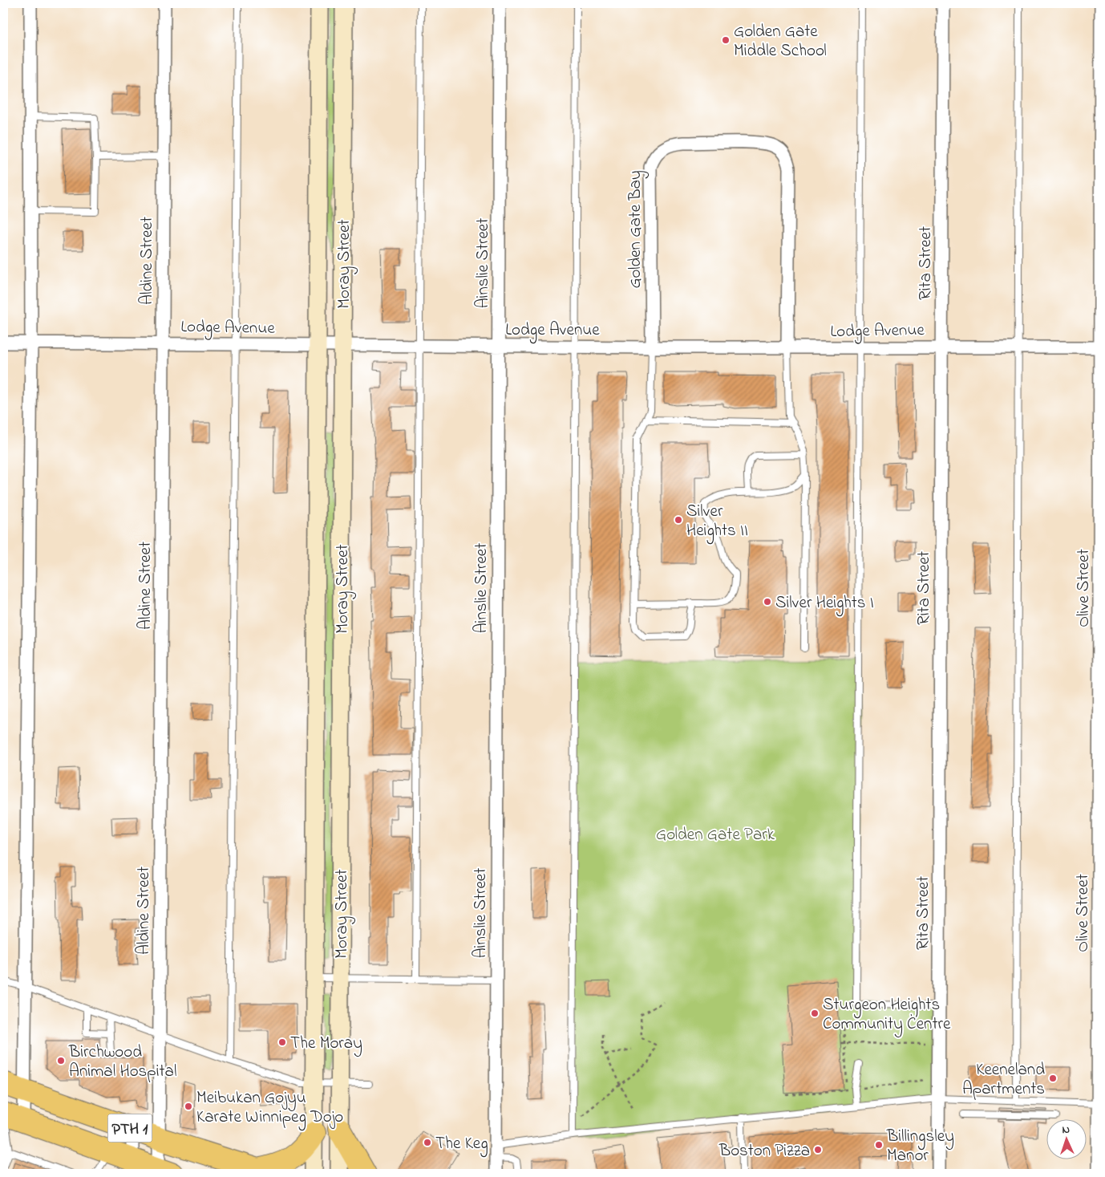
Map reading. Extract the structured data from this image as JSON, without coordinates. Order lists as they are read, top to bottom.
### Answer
{
  "streets": {
    "highway": ["PTH 1"],
    "main road": ["Moray Street"],
    "street": [
      "Golden Gate Bay",
      "Aldine Street",
      "Ainslie Street",
      "Rita Street",
      "Lodge Avenue",
      "Olive Street"
    ]
  },
  "crossings": [
    ["Golden Gate Bay", "Lodge Avenue"],
    ["Aldine Street", "Lodge Avenue"],
    ["Aldine Street", "PTH 1"],
    ["Ainslie Street", "Lodge Avenue"],
    ["Rita Street", "Lodge Avenue"],
    ["Moray Street", "Lodge Avenue"],
    ["Lodge Avenue", "Olive Street"]
  ],
  "parks": ["Golden Gate Park"],
  "places": [
    "Golden Gate Middle School",
    "Silver Heights II",
    "Silver Heights I",
    "Sturgeon Heights Community Centre",
    "The Moray",
    "Birchwood Animal Hospital",
    "Keeneland Apartments",
    "Meibukan Gojyu Karate Winnipeg Dojo",
    "The Keg",
    "Billingsley Manor",
    "Boston Pizza"
  ],
  "north": "top"
}
